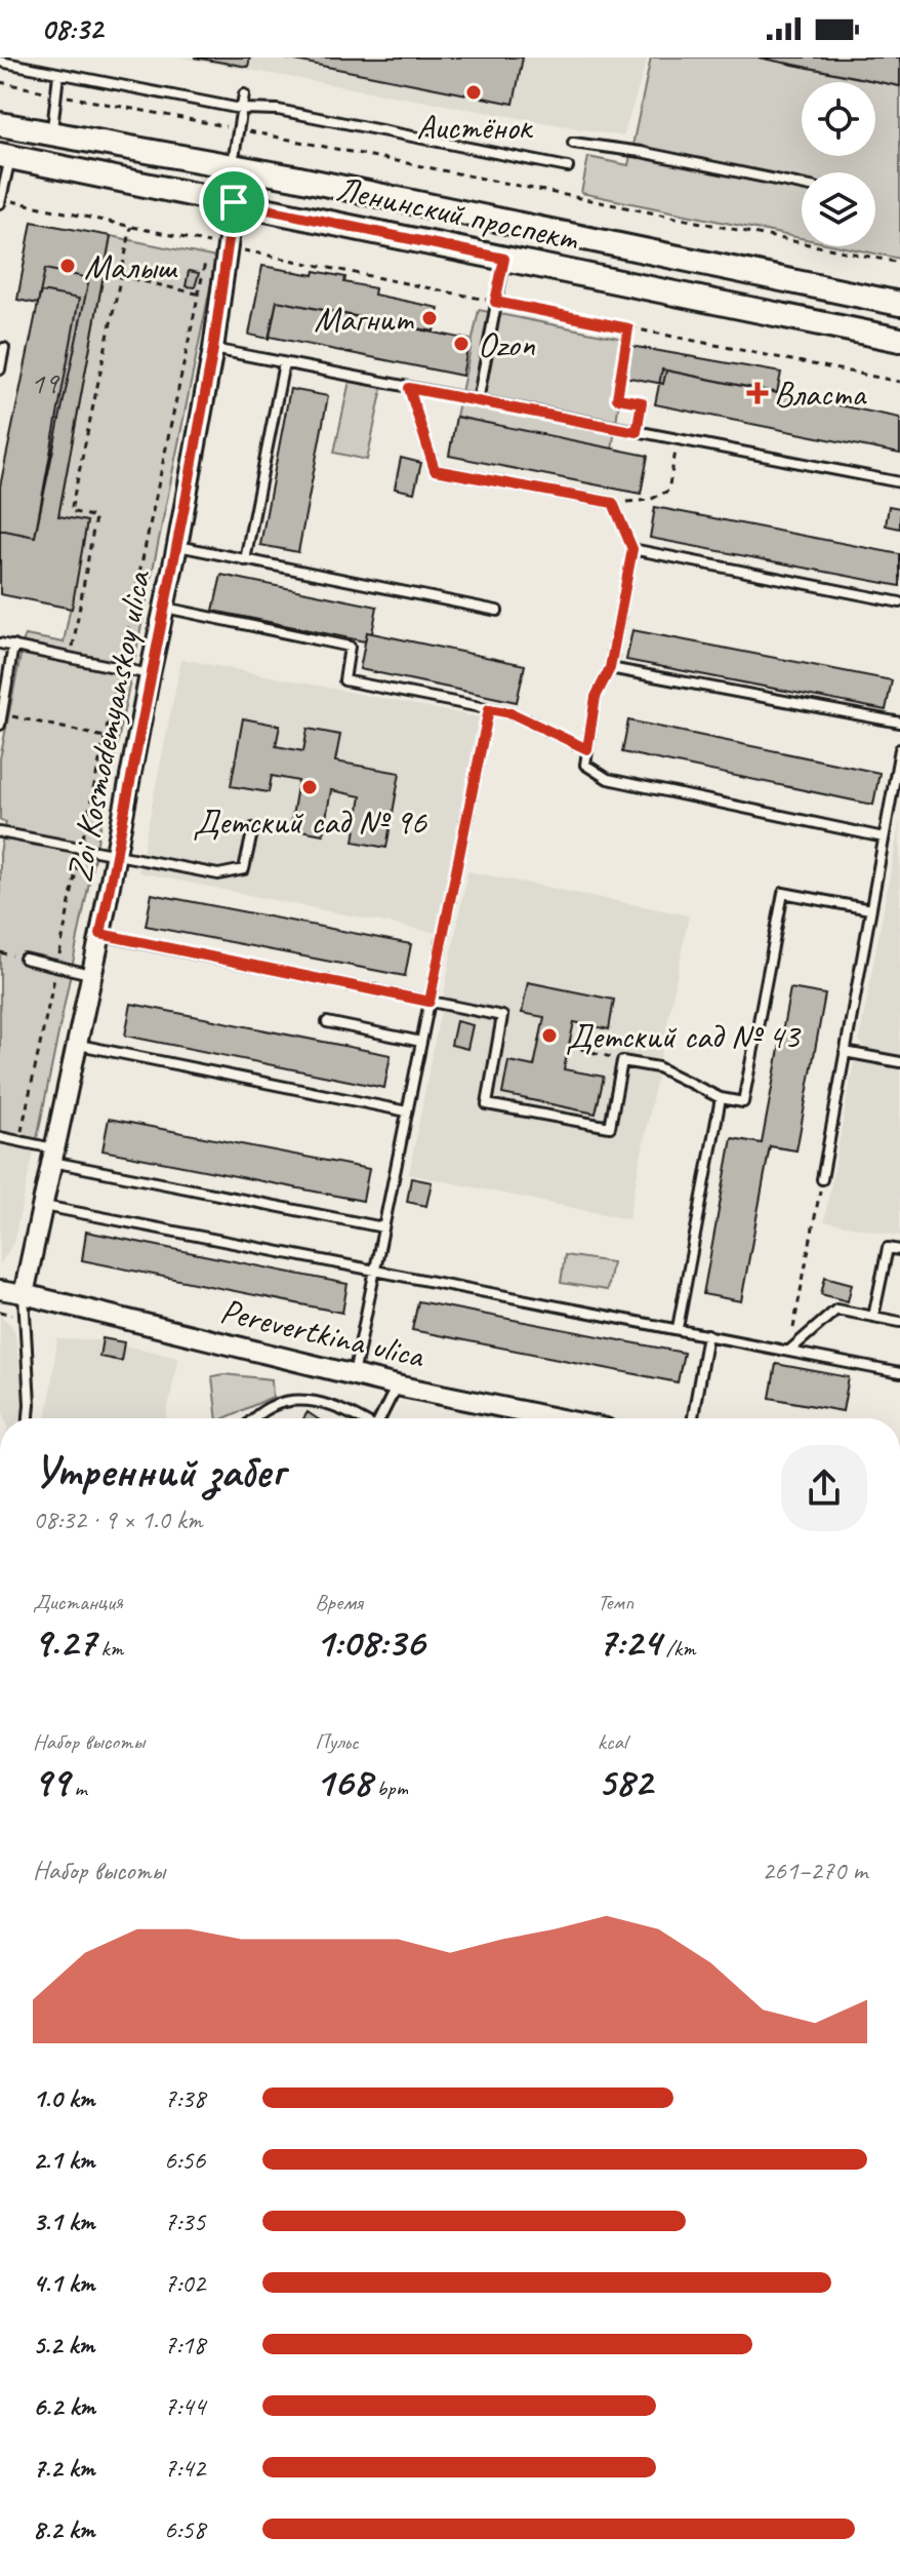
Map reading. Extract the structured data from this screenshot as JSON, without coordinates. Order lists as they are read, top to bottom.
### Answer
{
  "streets": {
    "main road": ["Ленинский проспект"],
    "street": ["Zoi Kosmodemyanskoy ulica", "Perevertkina ulica"]
  },
  "crossings": [
    ["Ленинский проспект", "Zoi Kosmodemyanskoy ulica"],
    ["Zoi Kosmodemyanskoy ulica", "Perevertkina ulica"]
  ],
  "places": {
    "other": [
      "Аистёнок",
      "Малыш",
      "Магнит",
      "Ozon",
      "Детский сад № 96",
      "Детский сад № 43"
    ],
    "health": ["Власта"]
  },
  "house_numbers": ["19"],
  "page": {
    "status": "08:32",
    "heading": ["Утренний забег", "08:32 · 9 × 1.0 km"],
    "stats": [
      ["Дистанция", "9.27 km"],
      ["Время", "1:08:36"],
      ["Темп", "7:24 /km"],
      ["Набор высоты", "99 m"],
      ["Пульс", "168 bpm"],
      ["kcal", "582"]
    ],
    "chart": ["Набор высоты", "261–270 m"],
    "list": [
      {
        "name": "1.0 km",
        "note": "7:38"
      },
      {
        "name": "2.1 km",
        "note": "6:56"
      },
      {
        "name": "3.1 km",
        "note": "7:35"
      },
      {
        "name": "4.1 km",
        "note": "7:02"
      },
      {
        "name": "5.2 km",
        "note": "7:18"
      },
      {
        "name": "6.2 km",
        "note": "7:44"
      },
      {
        "name": "7.2 km",
        "note": "7:42"
      },
      {
        "name": "8.2 km",
        "note": "6:58"
      }
    ]
  }
}
